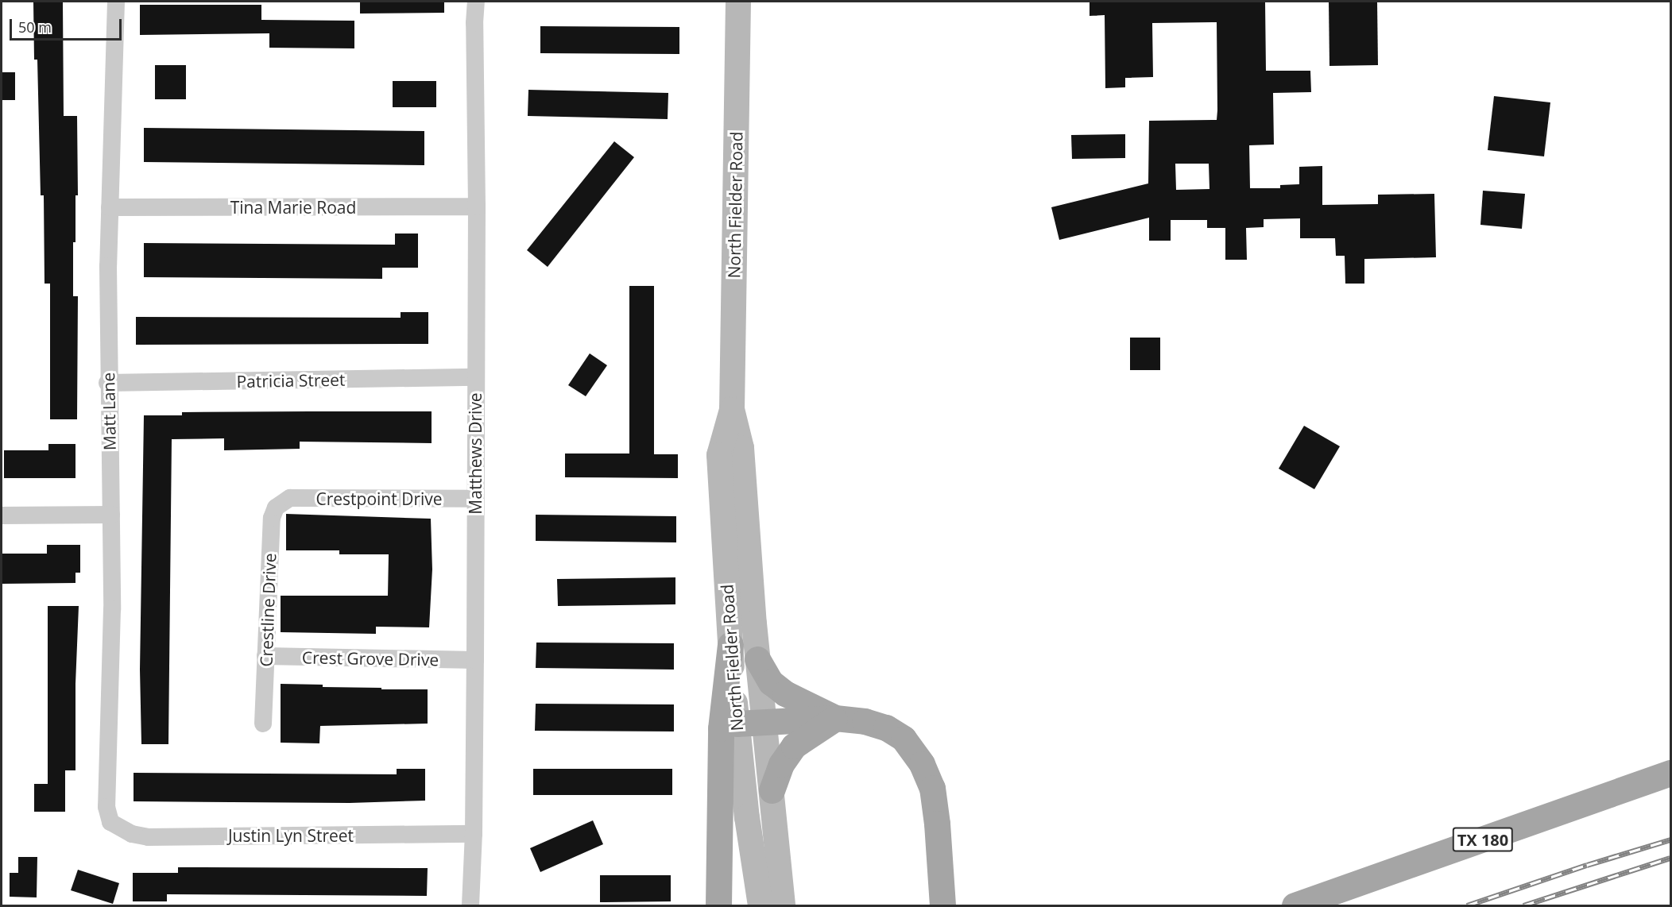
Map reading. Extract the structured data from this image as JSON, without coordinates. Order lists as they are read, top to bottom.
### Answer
{
  "streets": {
    "main road": ["North Fielder Road", "TX 180"],
    "street": [
      "Tina Marie Road",
      "Patricia Street",
      "Matt Lane",
      "Matthews Drive",
      "Crestpoint Drive",
      "Crestline Drive",
      "Crest Grove Drive",
      "Justin Lyn Street"
    ]
  },
  "crossings": [
    ["Tina Marie Road", "Matt Lane"],
    ["Tina Marie Road", "Matthews Drive"],
    ["Patricia Street", "Matt Lane"],
    ["Patricia Street", "Matthews Drive"],
    ["Matt Lane", "Justin Lyn Street"],
    ["Matthews Drive", "Crestpoint Drive"],
    ["Matthews Drive", "Crest Grove Drive"],
    ["Matthews Drive", "Justin Lyn Street"],
    ["Crestpoint Drive", "Crestline Drive"],
    ["Crestline Drive", "Crest Grove Drive"]
  ],
  "scale_bar": "50 m"
}
